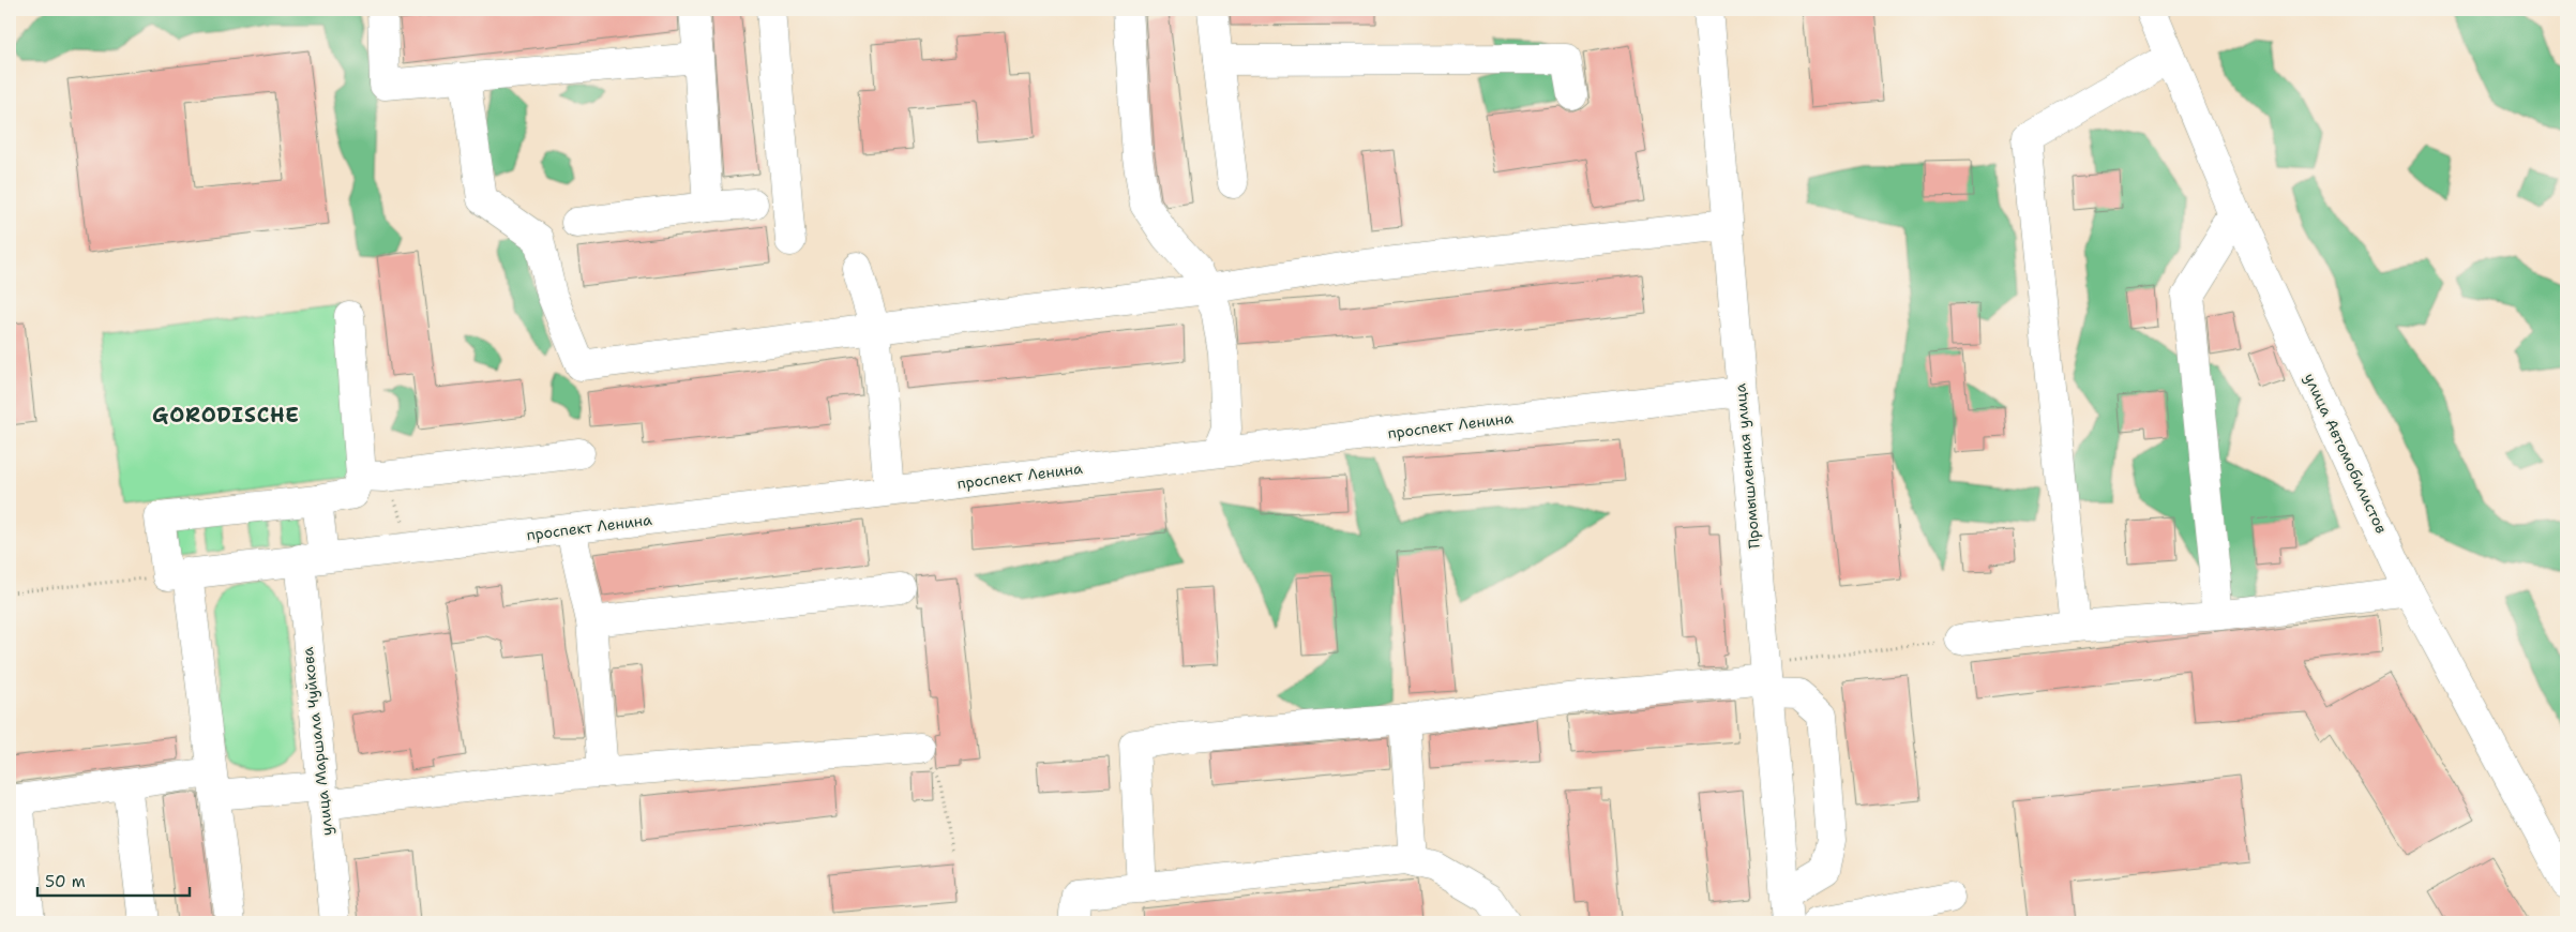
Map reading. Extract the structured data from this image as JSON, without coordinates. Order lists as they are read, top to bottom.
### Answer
{
  "streets": {
    "street": [
      "проспект Ленина",
      "улица Автомобилистов",
      "Промышленная улица",
      "улица Маршала Чуйкова"
    ]
  },
  "crossings": [
    ["проспект Ленина", "Промышленная улица"],
    ["проспект Ленина", "улица Маршала Чуйкова"]
  ],
  "districts": ["GORODISCHE"],
  "scale_bar": "50 m"
}
